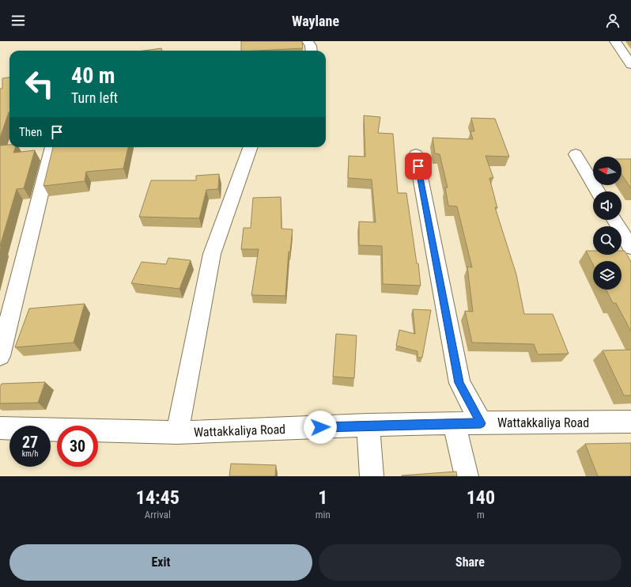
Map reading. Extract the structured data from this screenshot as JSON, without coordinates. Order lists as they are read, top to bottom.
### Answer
{
  "streets": {
    "street": ["Wattakkaliya Road"]
  },
  "north": "left",
  "page": {
    "header": "Waylane",
    "turn": ["40 m", "Turn left"],
    "then": "Then",
    "speed": "27 km/h",
    "limit": "30",
    "eta": [
      "14:45",
      "Arrival",
      "1",
      "min",
      "140",
      "m"
    ],
    "buttons": ["Exit", "Share"]
  }
}
